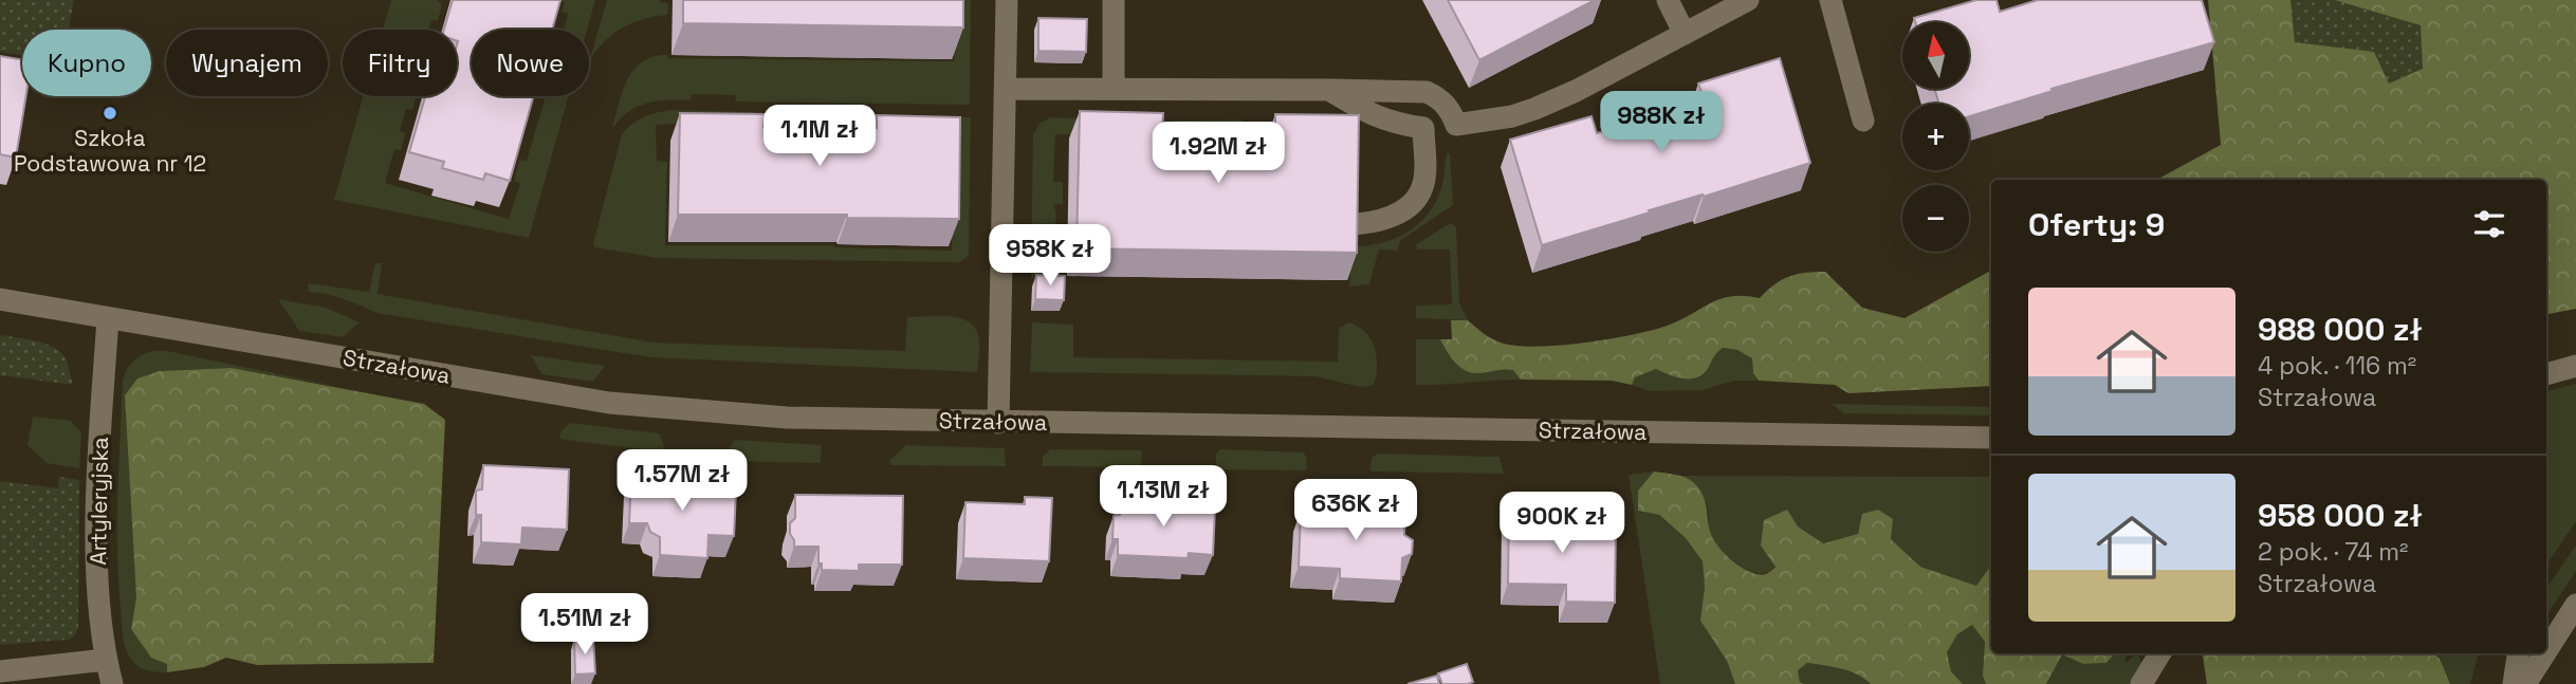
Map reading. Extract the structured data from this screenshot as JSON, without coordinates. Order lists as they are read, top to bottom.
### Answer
{
  "streets": {
    "street": ["Strzałowa", "Artyleryjska"]
  },
  "crossings": [
    ["Strzałowa", "Artyleryjska"]
  ],
  "places": ["Szkoła Podstawowa nr 12"],
  "north": "top",
  "page": {
    "map_buttons": ["+", "−"],
    "chip": [
      "Kupno",
      "Wynajem",
      "Filtry",
      "Nowe"
    ],
    "price": [
      "988K zł",
      "1.1M zł",
      "1.92M zł",
      "958K zł",
      "1.57M zł",
      "1.13M zł",
      "636K zł",
      "900K zł",
      "1.51M zł"
    ],
    "heading": "Oferty: 9",
    "list": [
      {
        "name": "988 000 zł",
        "note": "4 pok. · 116 m² · Strzałowa"
      },
      {
        "name": "958 000 zł",
        "note": "2 pok. · 74 m² · Strzałowa"
      }
    ]
  }
}
